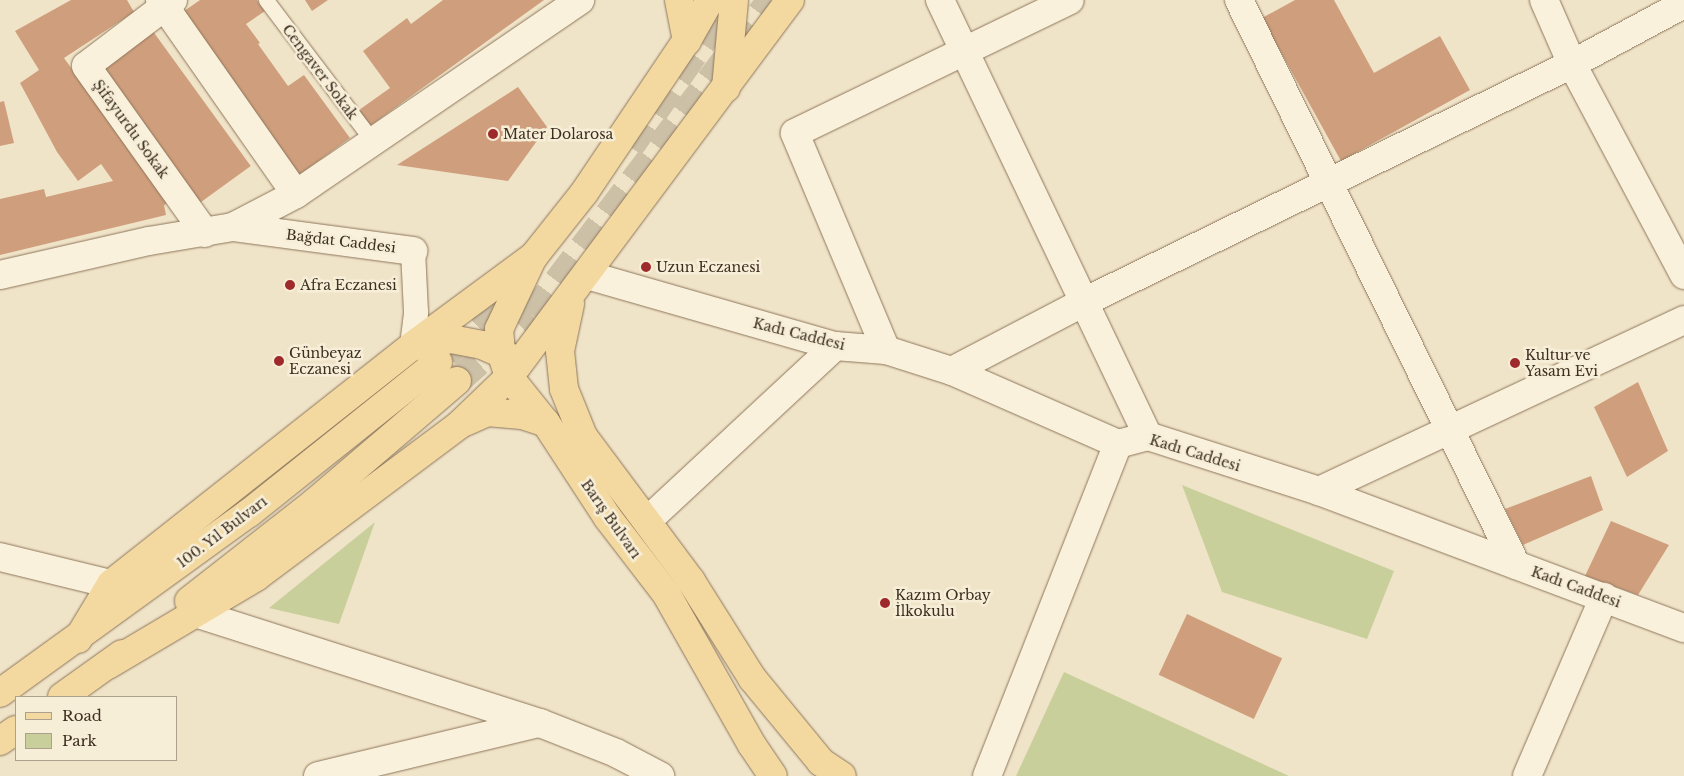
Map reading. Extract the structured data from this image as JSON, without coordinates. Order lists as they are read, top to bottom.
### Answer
{
  "streets": {
    "main road": ["Barış Bulvarı", "100. Yıl Bulvarı"],
    "street": ["Şifayurdu Sokak", "Bağdat Caddesi", "Kadı Caddesi"],
    "lane": ["Cengaver Sokak"]
  },
  "places": [
    "Mater Dolarosa",
    "Uzun Eczanesi",
    "Afra Eczanesi",
    "Günbeyaz Eczanesi",
    "Kultur ve Yasam Evi",
    "Kazım Orbay İlkokulu"
  ],
  "legend": ["Road", "Park"]
}
